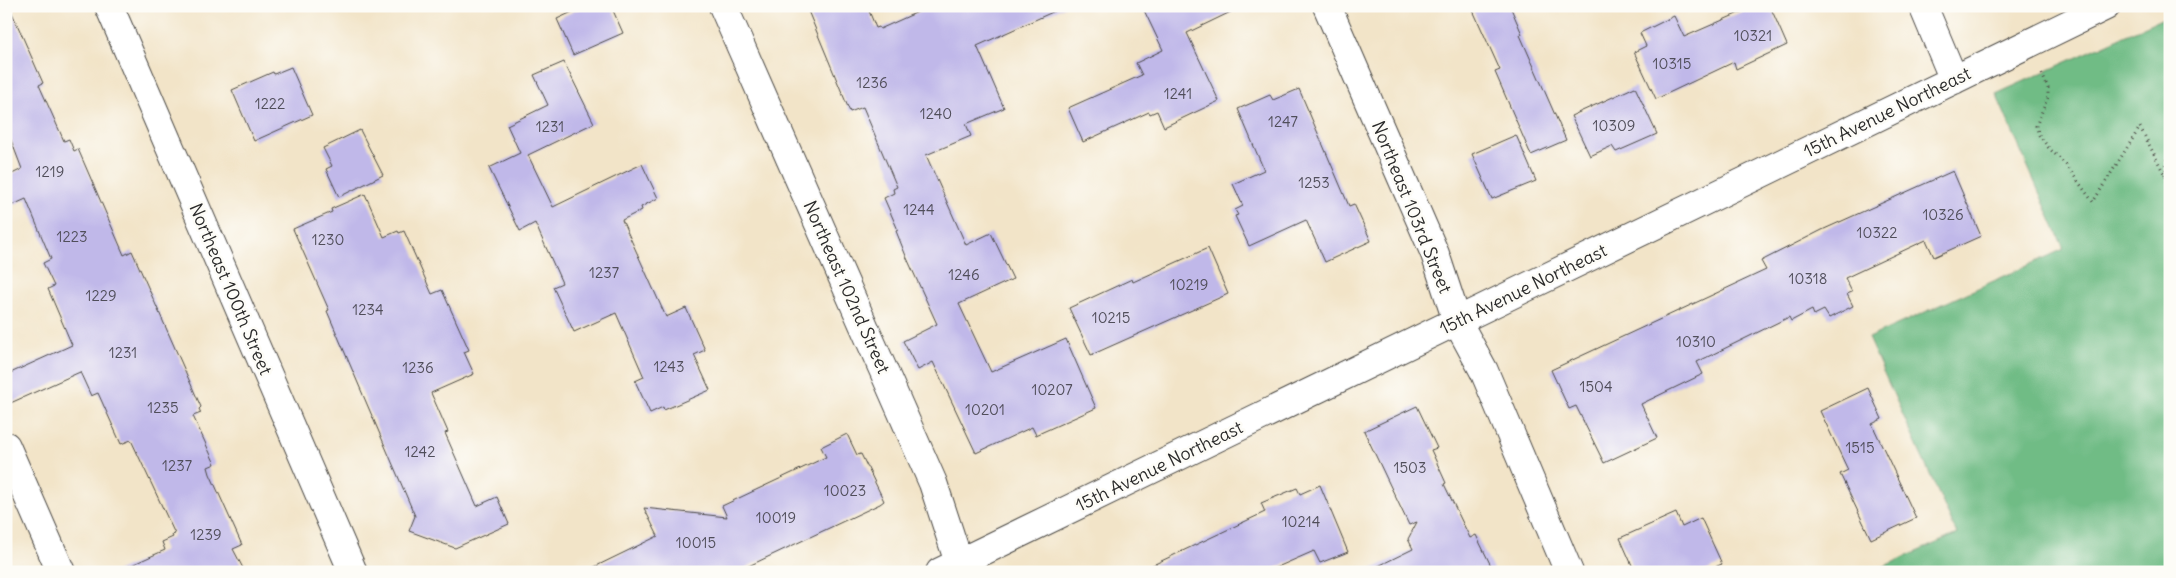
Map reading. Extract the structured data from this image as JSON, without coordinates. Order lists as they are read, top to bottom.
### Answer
{
  "streets": {
    "street": [
      "15th Avenue Northeast",
      "Northeast 103rd Street",
      "Northeast 102nd Street",
      "Northeast 100th Street"
    ]
  },
  "crossings": [
    ["15th Avenue Northeast", "Northeast 103rd Street"],
    ["15th Avenue Northeast", "Northeast 102nd Street"]
  ],
  "house_numbers": [
    "10321",
    "10315",
    "1236",
    "1241",
    "1222",
    "1240",
    "1247",
    "10309",
    "1231",
    "1219",
    "1253",
    "1244",
    "10326",
    "10322",
    "1223",
    "1230",
    "1237",
    "1246",
    "10318",
    "10219",
    "1229",
    "1234",
    "10215",
    "10310",
    "1231",
    "1243",
    "1236",
    "1504",
    "10207",
    "1235",
    "10201",
    "1515",
    "1242",
    "1237",
    "1503",
    "10023",
    "10019",
    "10214",
    "1239",
    "10015"
  ]
}
